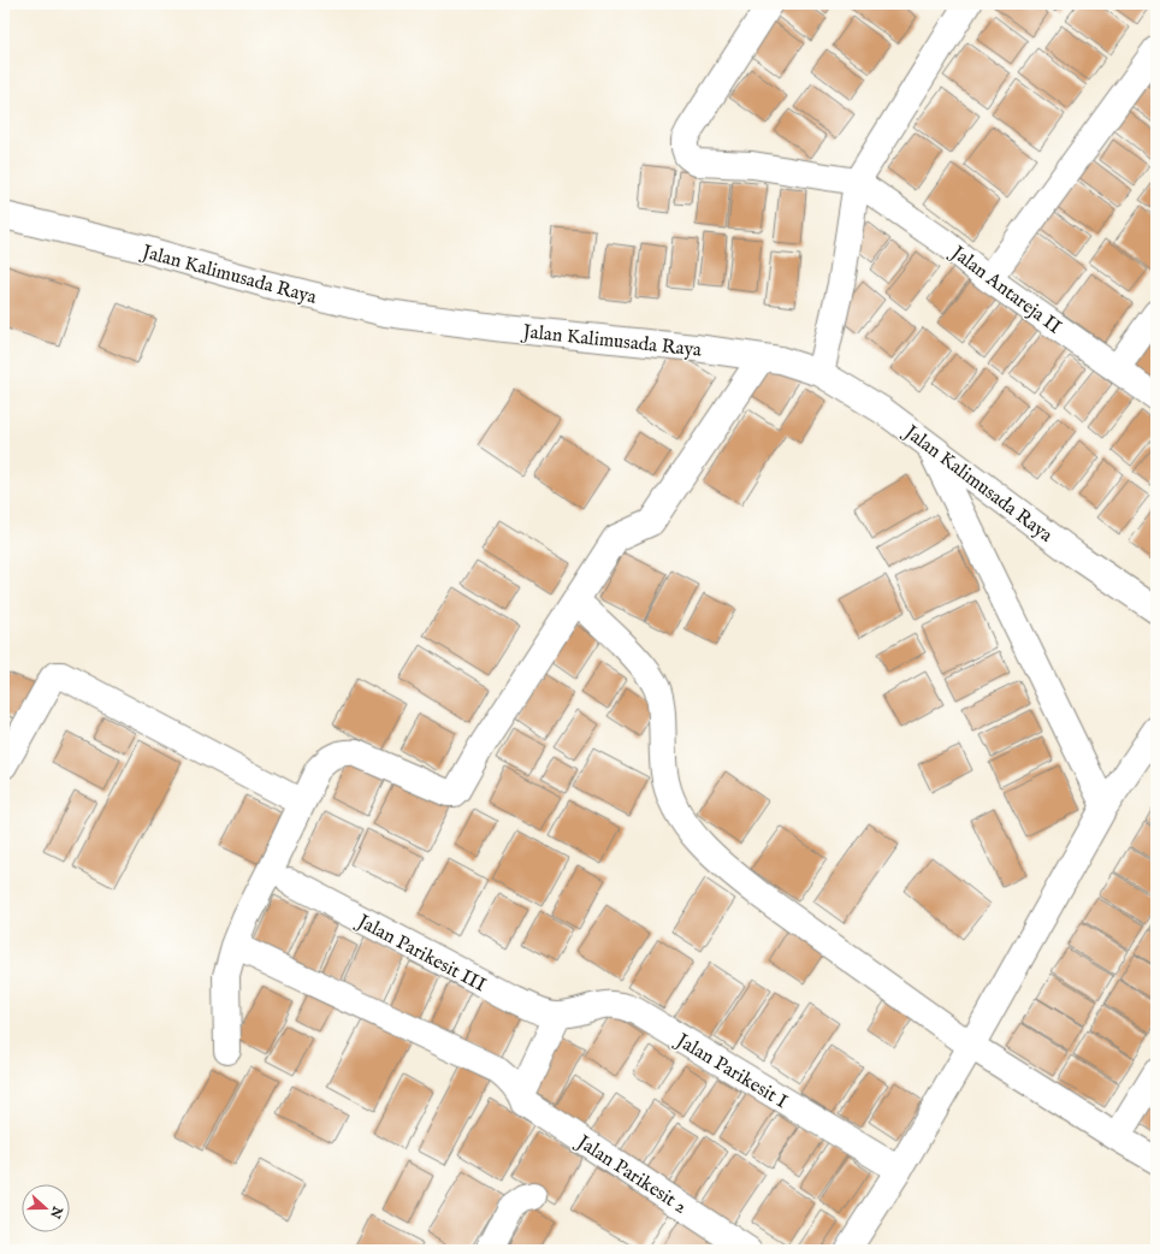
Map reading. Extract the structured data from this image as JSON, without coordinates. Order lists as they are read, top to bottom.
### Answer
{
  "streets": {
    "street": [
      "Jalan Kalimusada Raya",
      "Jalan Antareja II",
      "Jalan Parikesit III",
      "Jalan Parikesit I",
      "Jalan Parikesit 2"
    ]
  },
  "crossings": [
    ["Jalan Parikesit III", "Jalan Parikesit I"]
  ],
  "north": "right"
}
